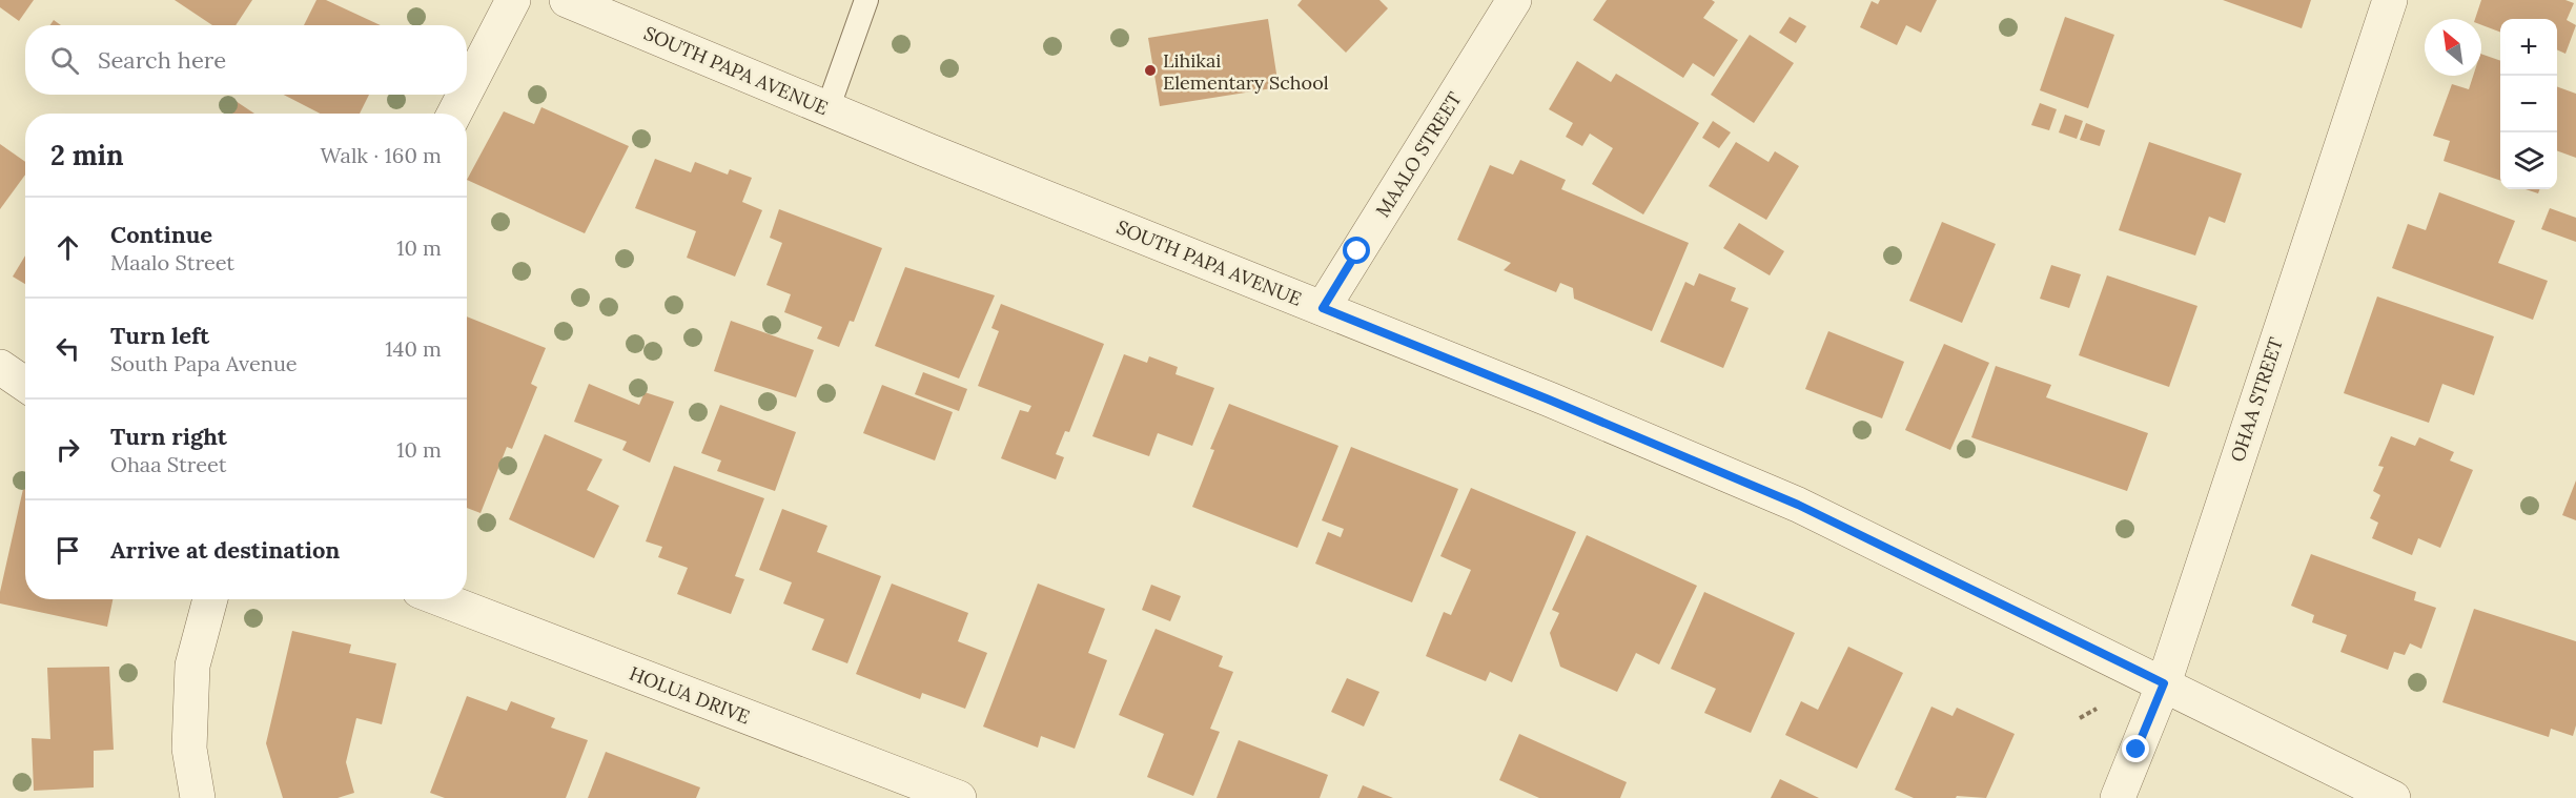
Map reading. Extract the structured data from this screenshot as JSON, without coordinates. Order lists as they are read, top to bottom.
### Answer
{
  "streets": {
    "street": [
      "SOUTH PAPA AVENUE",
      "MAALO STREET",
      "OHAA STREET",
      "HOLUA DRIVE"
    ]
  },
  "crossings": [
    ["SOUTH PAPA AVENUE", "MAALO STREET"],
    ["SOUTH PAPA AVENUE", "OHAA STREET"]
  ],
  "places": ["Lihikai Elementary School"],
  "north": "top left",
  "page": {
    "map_buttons": ["+", "−"],
    "search": "Search here",
    "heading": ["2 min", "Walk · 160 m"],
    "list": [
      ["Continue", "Maalo Street", "10 m"],
      ["Turn left", "South Papa Avenue", "140 m"],
      ["Turn right", "Ohaa Street", "10 m"],
      "Arrive at destination"
    ]
  }
}
